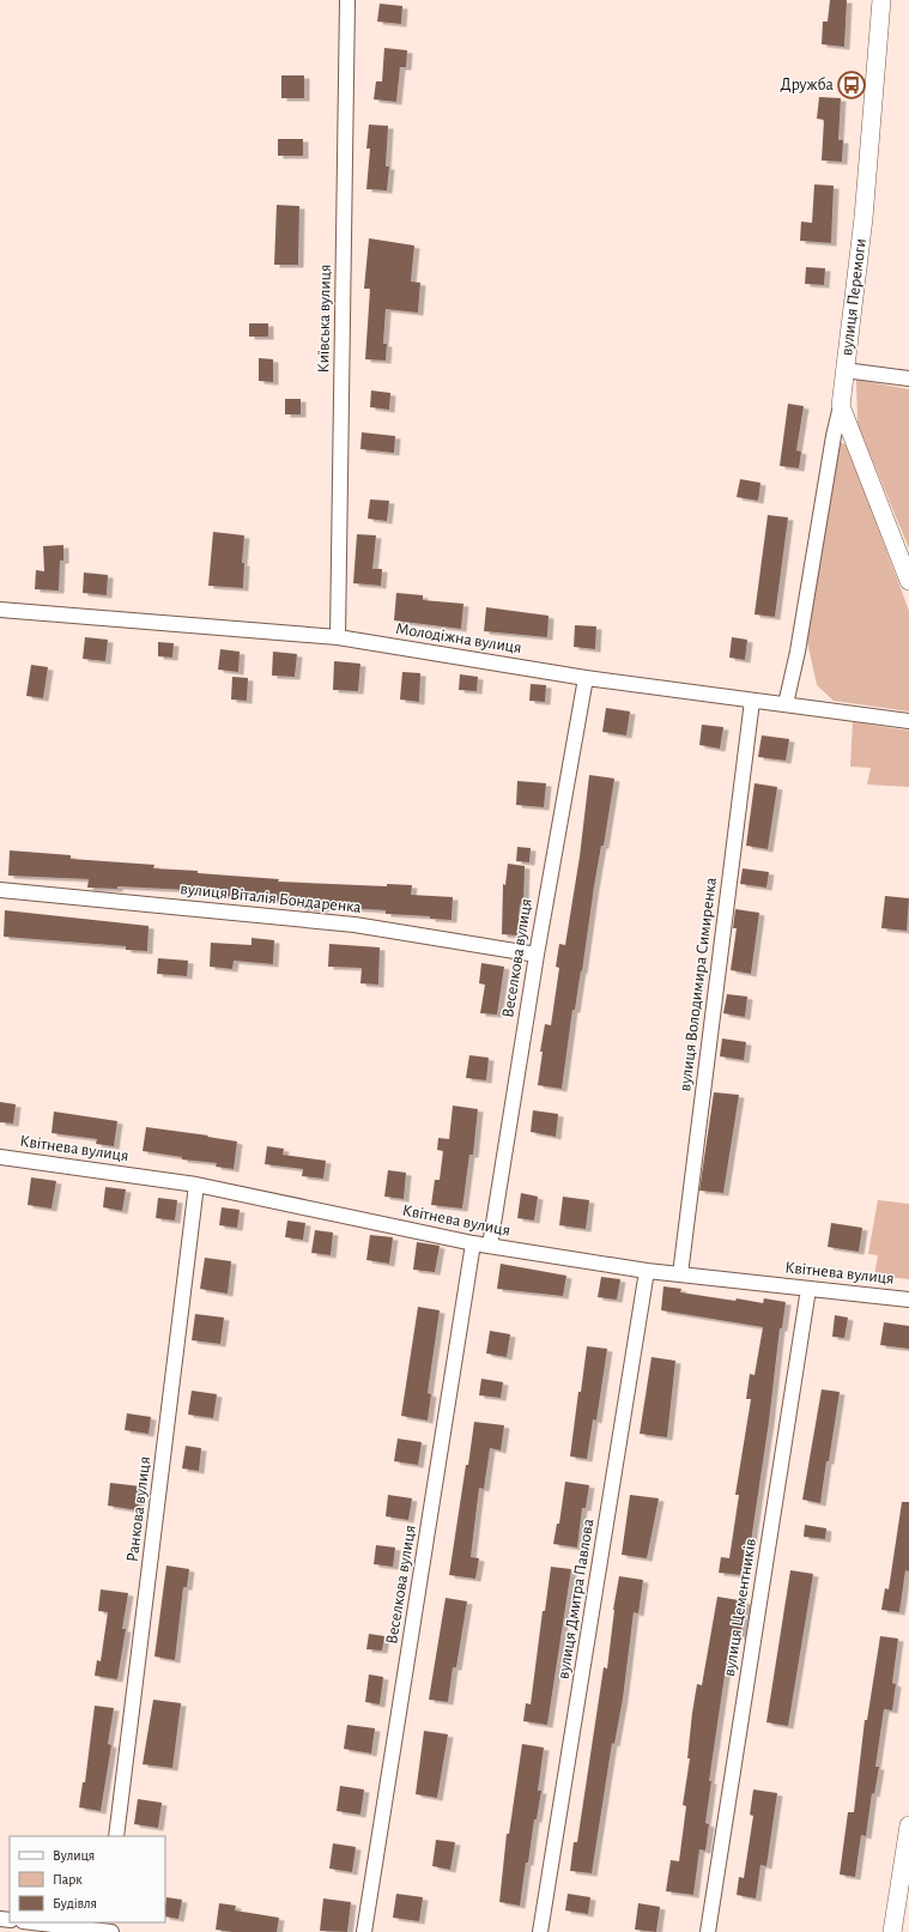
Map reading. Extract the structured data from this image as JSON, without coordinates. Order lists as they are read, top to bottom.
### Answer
{
  "streets": {
    "main road": ["вулиця Перемоги"],
    "street": [
      "Київська вулиця",
      "Молодіжна вулиця",
      "вулиця Віталія Бондаренка",
      "Веселкова вулиця",
      "вулиця Володимира Симиренка",
      "Квітнева вулиця",
      "Ранкова вулиця",
      "вулиця Дмитра Павлова",
      "вулиця Цементників"
    ]
  },
  "crossings": [
    ["Київська вулиця", "Молодіжна вулиця"],
    ["Молодіжна вулиця", "Веселкова вулиця"],
    ["Молодіжна вулиця", "вулиця Володимира Симиренка"],
    ["вулиця Віталія Бондаренка", "Веселкова вулиця"],
    ["Веселкова вулиця", "Квітнева вулиця"],
    ["вулиця Володимира Симиренка", "Квітнева вулиця"],
    ["Квітнева вулиця", "Ранкова вулиця"],
    ["Квітнева вулиця", "вулиця Дмитра Павлова"],
    ["Квітнева вулиця", "вулиця Цементників"]
  ],
  "places": {
    "bus stop": ["Дружба"]
  },
  "legend": ["Вулиця", "Парк", "Будівля"]
}
